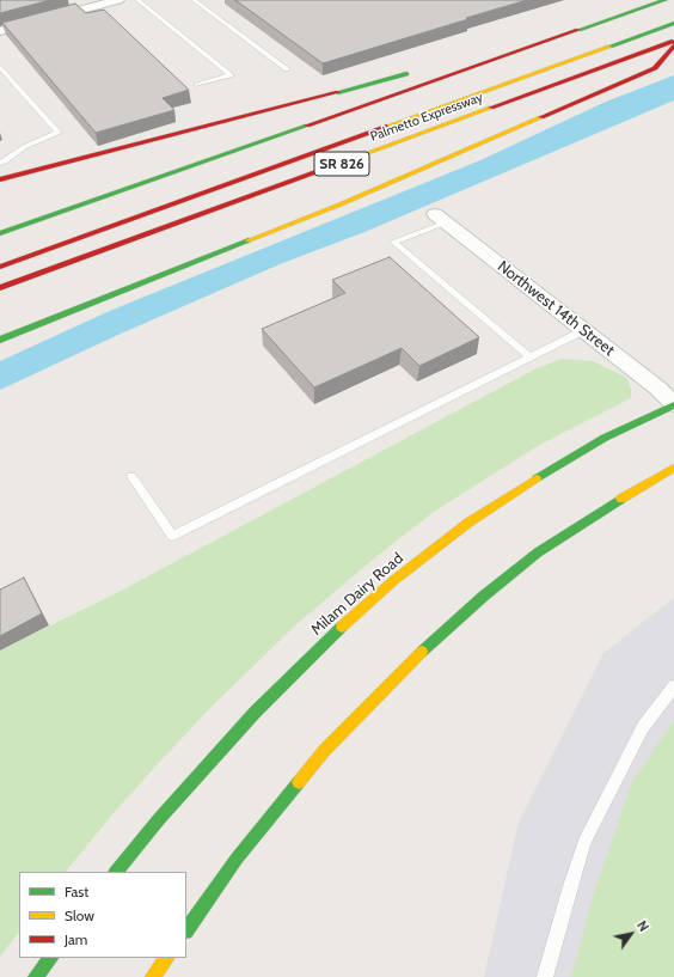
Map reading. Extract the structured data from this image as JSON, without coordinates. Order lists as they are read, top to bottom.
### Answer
{
  "streets": {
    "main road": ["Palmetto Expressway", "SR 826", "Milam Dairy Road"],
    "street": ["Northwest 14th Street"]
  },
  "crossings": [
    ["Northwest 14th Street", "Milam Dairy Road"]
  ],
  "legend": ["Fast", "Slow", "Jam"],
  "north": "top right"
}
